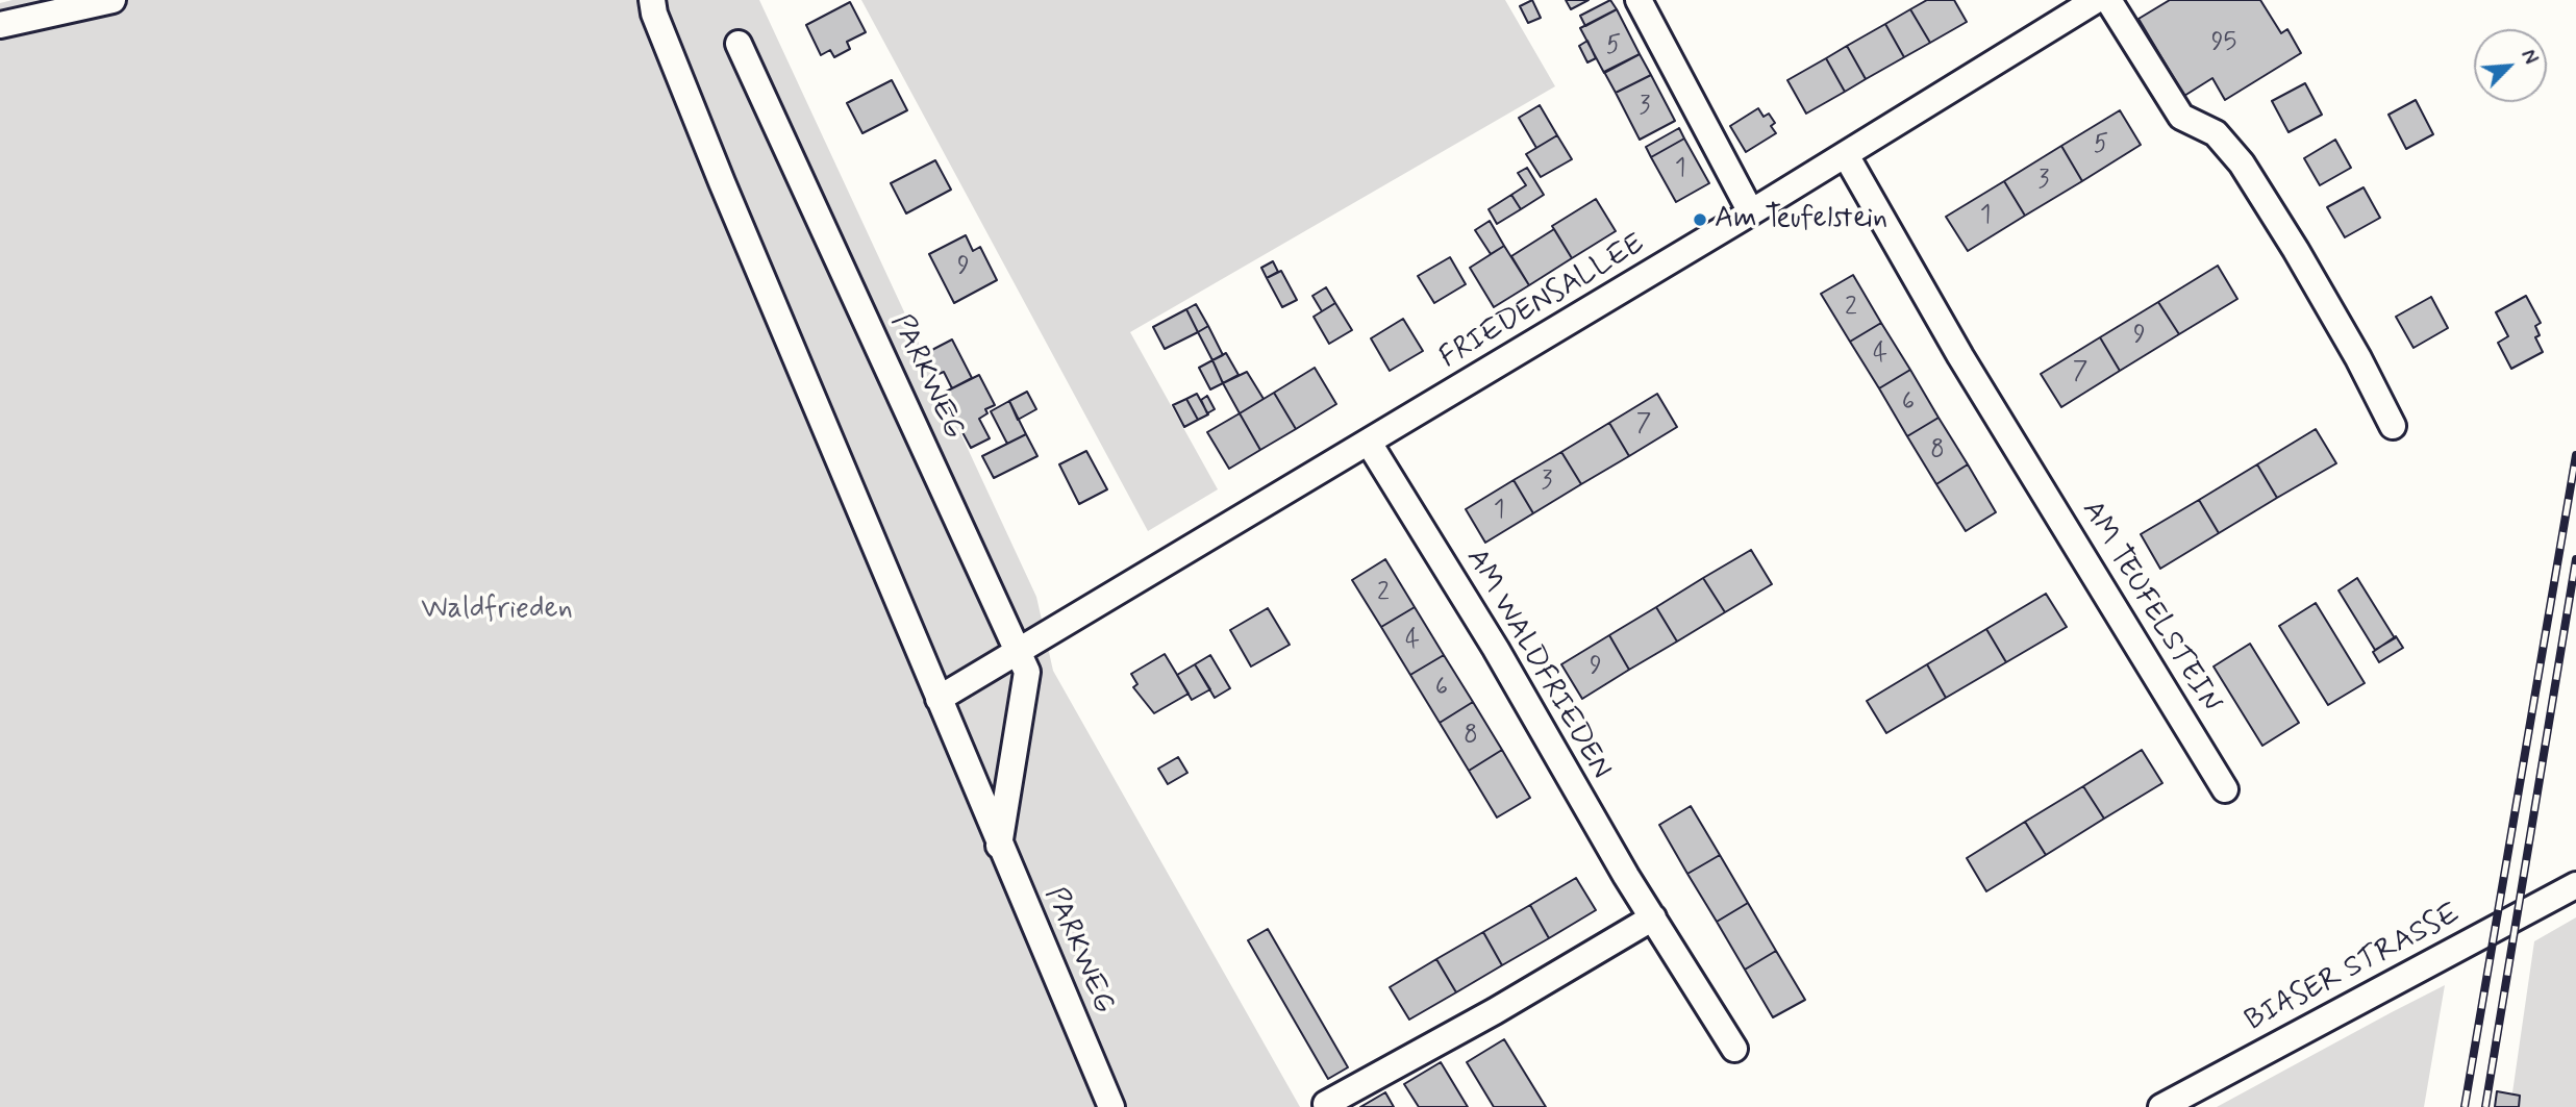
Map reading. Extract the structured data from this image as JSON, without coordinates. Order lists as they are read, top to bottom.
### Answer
{
  "streets": {
    "street": [
      "FRIEDENSALLEE",
      "PARKWEG",
      "AM TEUFELSTEIN",
      "AM WALDFRIEDEN",
      "BIASER STRASSE"
    ]
  },
  "crossings": [
    ["FRIEDENSALLEE", "PARKWEG"],
    ["FRIEDENSALLEE", "AM TEUFELSTEIN"],
    ["FRIEDENSALLEE", "AM WALDFRIEDEN"]
  ],
  "parks": ["Waldfrieden"],
  "places": ["Am Teufelstein"],
  "house_numbers": [
    "95",
    "5",
    "3",
    "5",
    "1",
    "3",
    "1",
    "9",
    "2",
    "9",
    "4",
    "7",
    "6",
    "7",
    "8",
    "3",
    "1",
    "2",
    "4",
    "9",
    "6",
    "8"
  ],
  "north": "top right"
}
